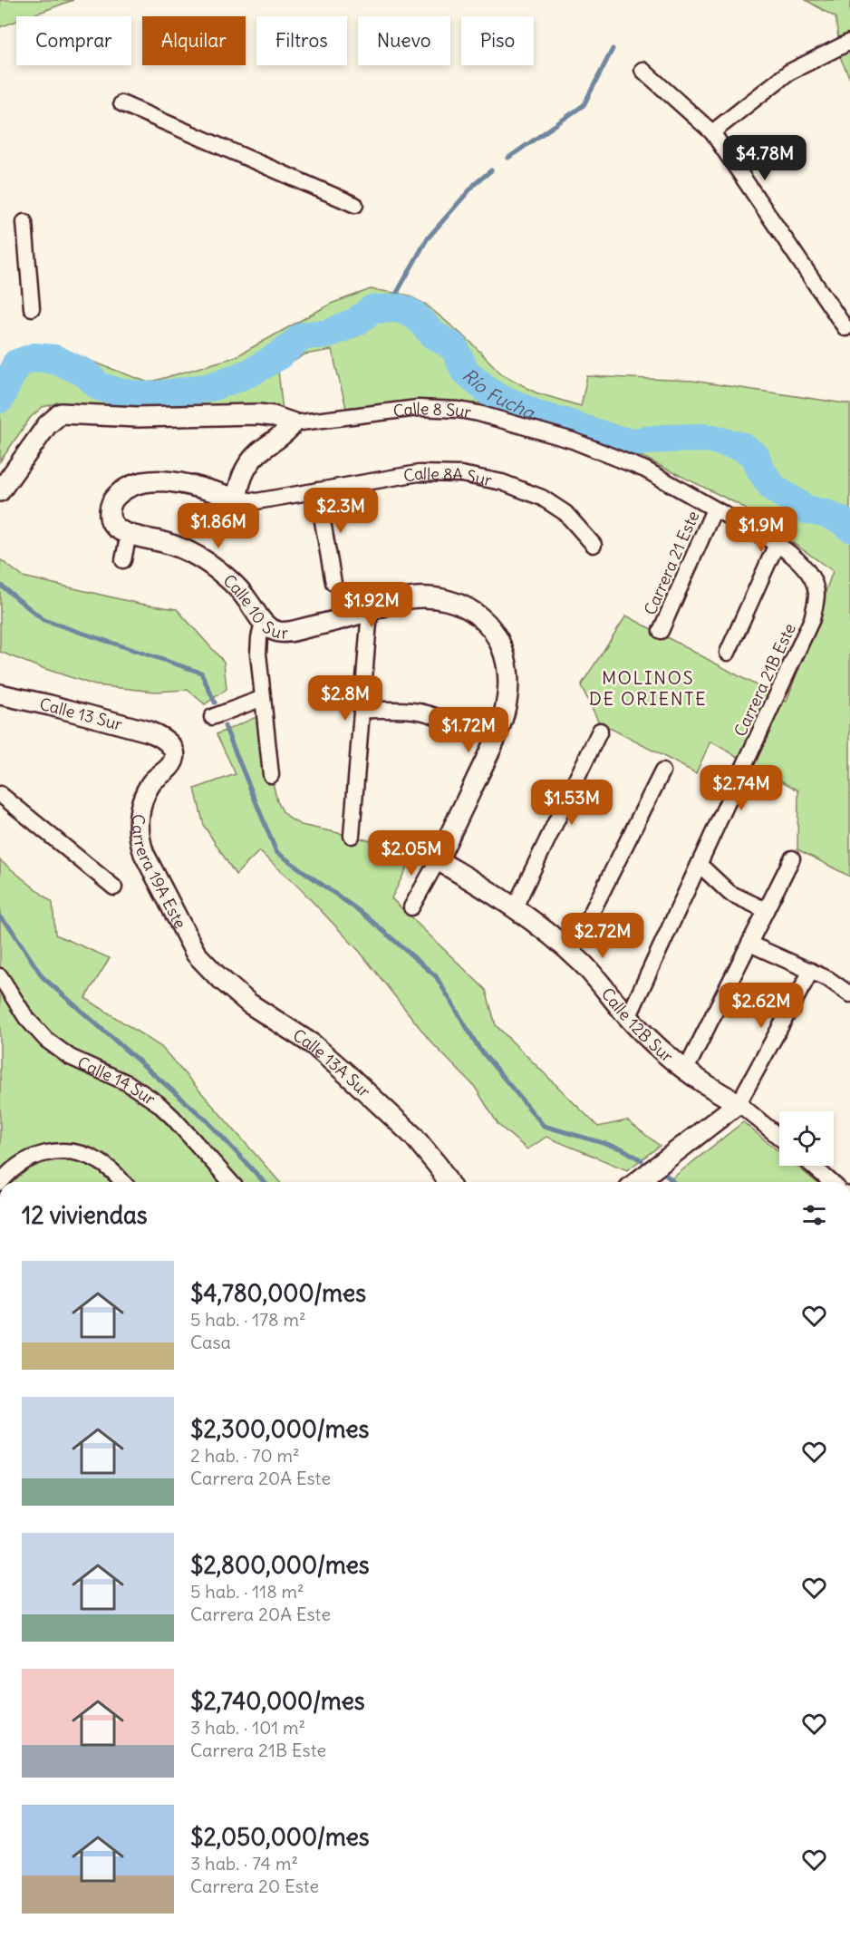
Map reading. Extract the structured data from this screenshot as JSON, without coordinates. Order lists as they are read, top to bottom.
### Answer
{
  "streets": {
    "street": [
      "Calle 8 Sur",
      "Calle 8A Sur",
      "Carrera 21 Este",
      "Calle 10 Sur",
      "Carrera 21B Este",
      "Calle 13 Sur",
      "Carrera 19A Este",
      "Calle 12B Sur",
      "Calle 13A Sur",
      "Calle 14 Sur"
    ]
  },
  "crossings": [
    ["Calle 8 Sur", "Carrera 21 Este"],
    ["Calle 8 Sur", "Carrera 21B Este"],
    ["Calle 8A Sur", "Calle 10 Sur"],
    ["Calle 10 Sur", "Calle 12B Sur"],
    ["Carrera 21B Este", "Calle 12B Sur"],
    ["Calle 13 Sur", "Carrera 19A Este"],
    ["Carrera 19A Este", "Calle 13A Sur"]
  ],
  "districts": ["MOLINOS DE ORIENTE"],
  "water": ["Río Fucha"],
  "page": {
    "chip": [
      "Comprar",
      "Alquilar",
      "Filtros",
      "Nuevo",
      "Piso"
    ],
    "price": [
      "$4.78M",
      "$2.3M",
      "$1.86M",
      "$1.9M",
      "$1.92M",
      "$2.8M",
      "$1.72M",
      "$2.74M",
      "$1.53M",
      "$2.05M",
      "$2.72M",
      "$2.62M"
    ],
    "heading": "12 viviendas",
    "list": [
      {
        "name": "$4,780,000/mes",
        "note": "5 hab. · 178 m² · Casa"
      },
      {
        "name": "$2,300,000/mes",
        "note": "2 hab. · 70 m² · Carrera 20A Este"
      },
      {
        "name": "$2,800,000/mes",
        "note": "5 hab. · 118 m² · Carrera 20A Este"
      },
      {
        "name": "$2,740,000/mes",
        "note": "3 hab. · 101 m² · Carrera 21B Este"
      },
      {
        "name": "$2,050,000/mes",
        "note": "3 hab. · 74 m² · Carrera 20 Este"
      }
    ]
  }
}
